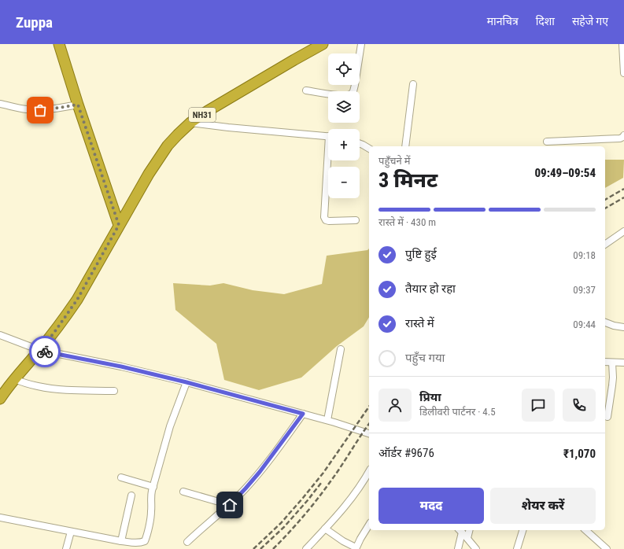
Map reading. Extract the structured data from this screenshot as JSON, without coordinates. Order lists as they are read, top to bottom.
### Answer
{
  "streets": {
    "highway": ["NH31"]
  },
  "page": {
    "header": "Zuppa",
    "nav": ["मानचित्र", "दिशा", "सहेजे गए"],
    "map_buttons": ["+", "−"],
    "heading": ["3 मिनट", "पहुँचने में", "09:49–09:54"],
    "panel": [
      "प्रिया",
      "डिलीवरी पार्टनर · 4.5",
      "ऑर्डर #9676",
      "₹1,070"
    ],
    "bar": "रास्ते में · 430 m",
    "list": [
      ["पुष्टि हुई", "09:18"],
      ["तैयार हो रहा", "09:37"],
      ["रास्ते में", "09:44"],
      "पहुँच गया"
    ],
    "buttons": ["मदद", "शेयर करें"]
  }
}
